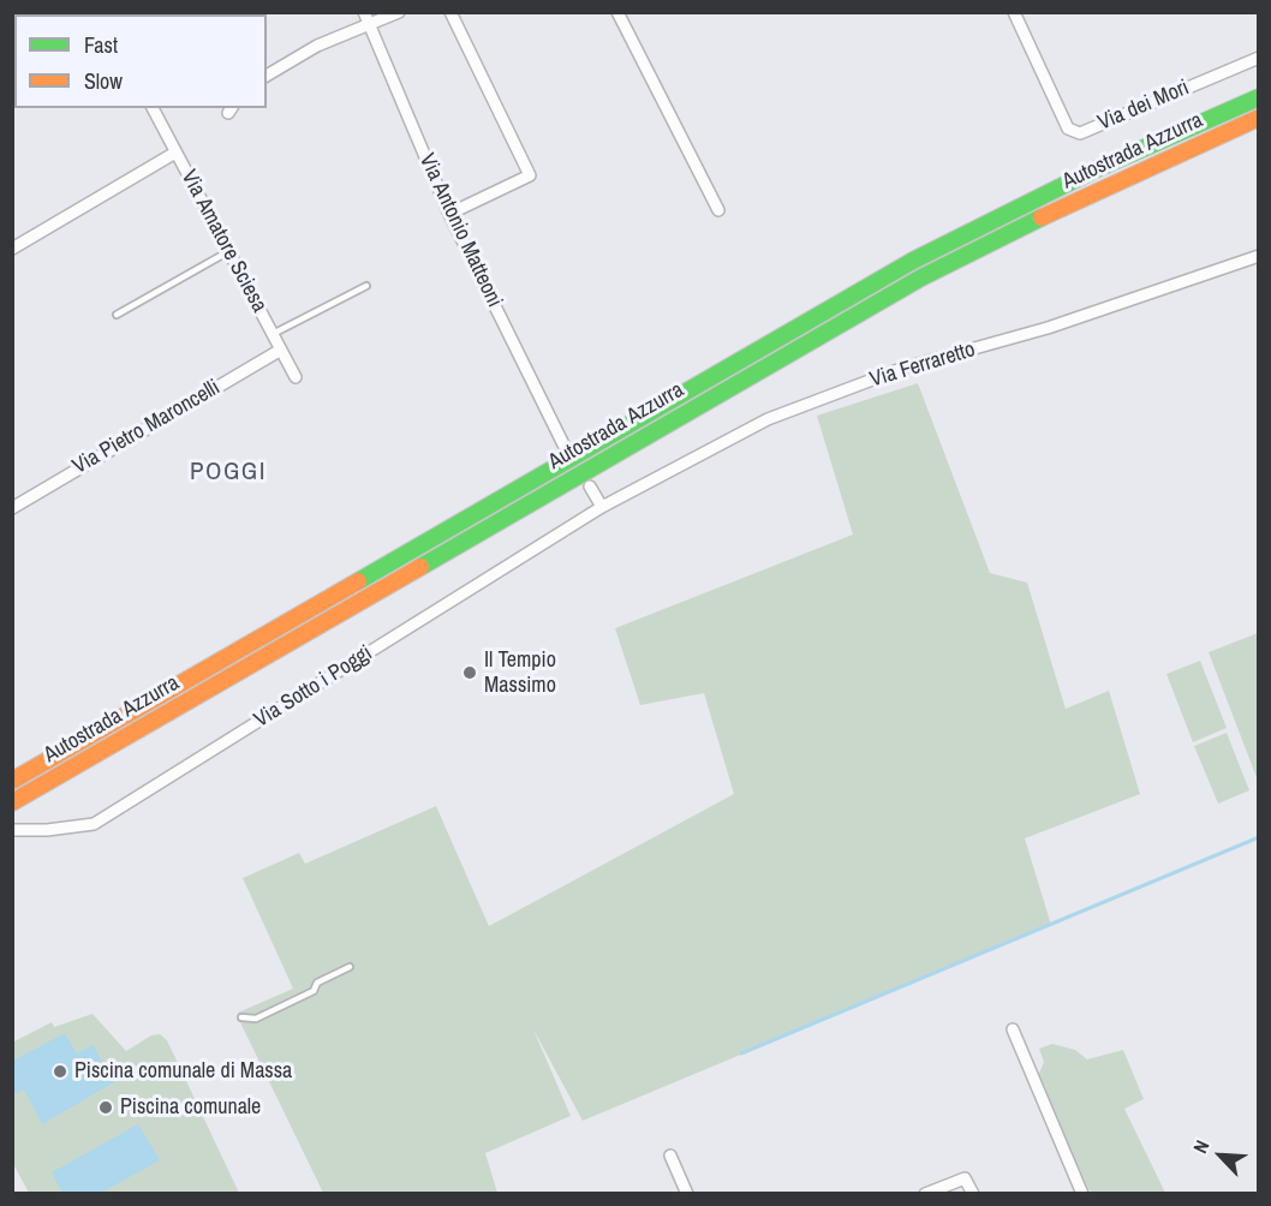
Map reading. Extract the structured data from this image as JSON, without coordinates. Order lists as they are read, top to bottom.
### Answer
{
  "streets": {
    "highway": ["Autostrada Azzurra"],
    "street": [
      "Via dei Mori",
      "Via Antonio Matteoni",
      "Via Amatore Sciesa",
      "Via Ferraretto",
      "Via Pietro Maroncelli",
      "Via Sotto i Poggi"
    ]
  },
  "crossings": [
    ["Via Amatore Sciesa", "Via Pietro Maroncelli"],
    ["Via Ferraretto", "Via Sotto i Poggi"]
  ],
  "districts": ["POGGI"],
  "places": ["Il Tempio Massimo", "Piscina comunale di Massa", "Piscina comunale"],
  "legend": ["Fast", "Slow"],
  "north": "top left"
}
